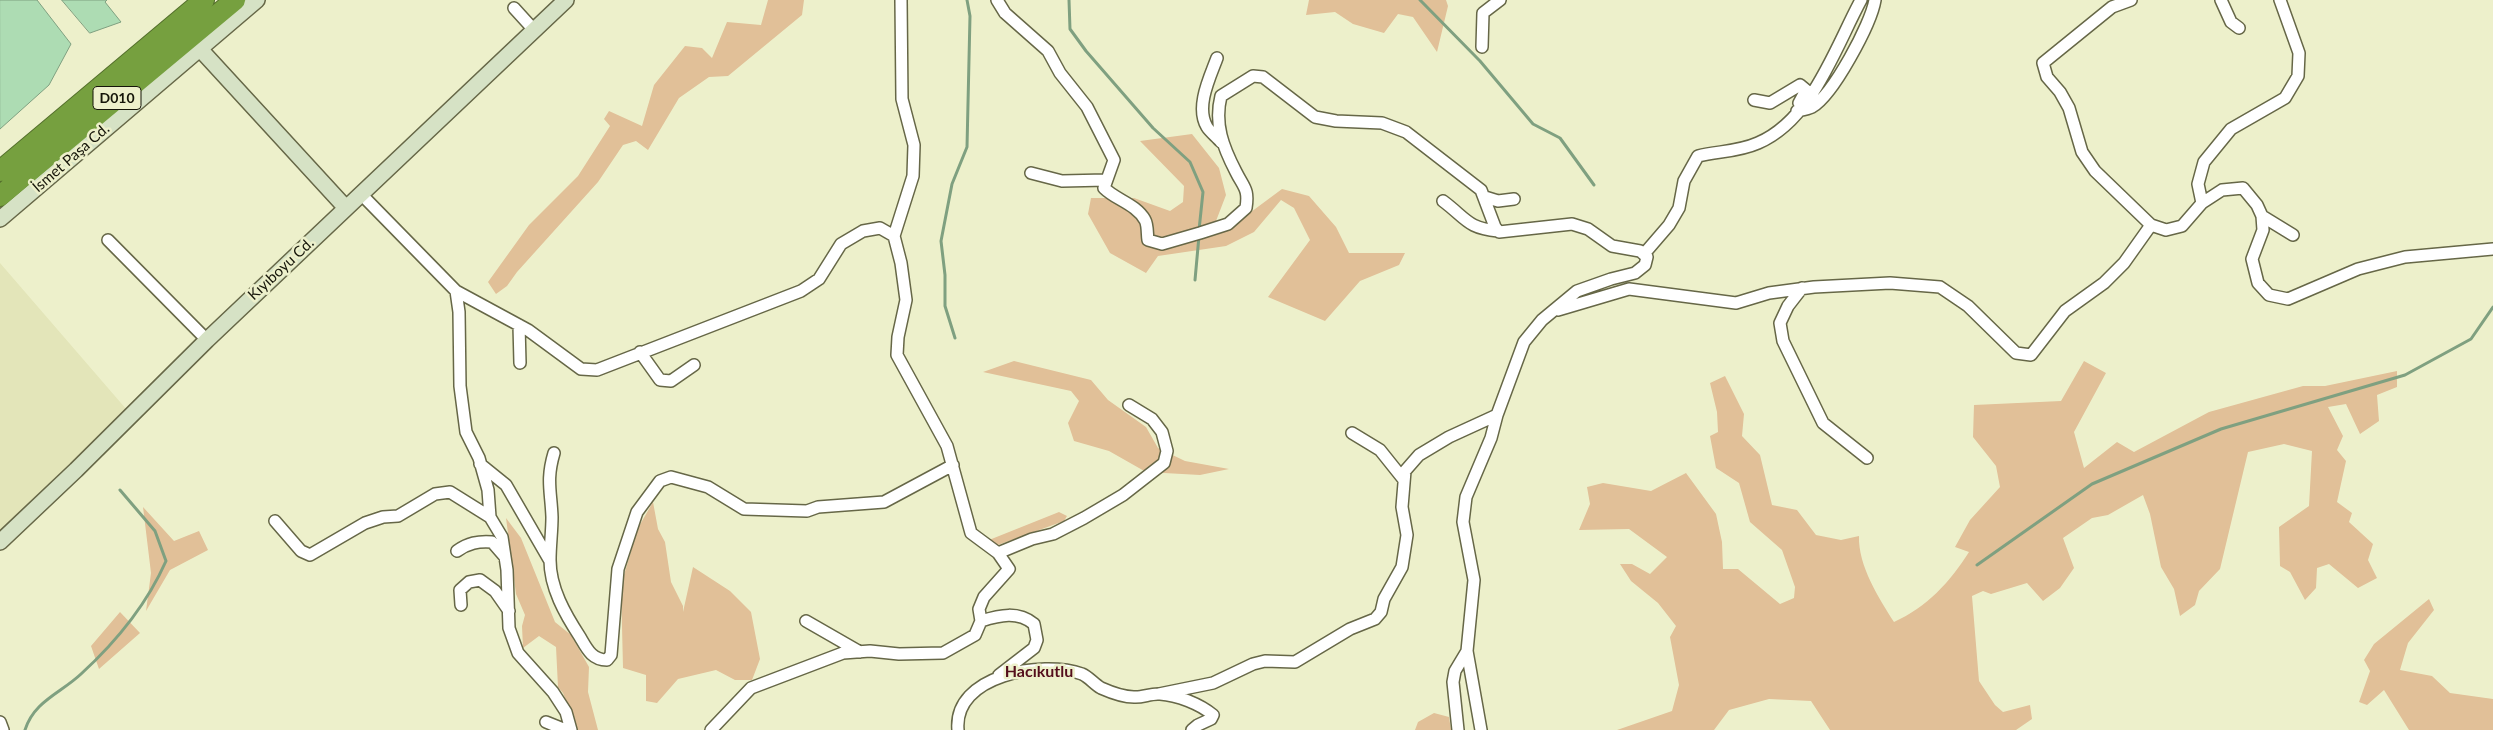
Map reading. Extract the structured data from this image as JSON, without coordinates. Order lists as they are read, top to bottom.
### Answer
{
  "streets": {
    "highway": ["D010"],
    "street": ["İsmet Paşa Cd.", "Kıyıboyu Cd."]
  },
  "districts": ["Hacıkutlu"]
}
